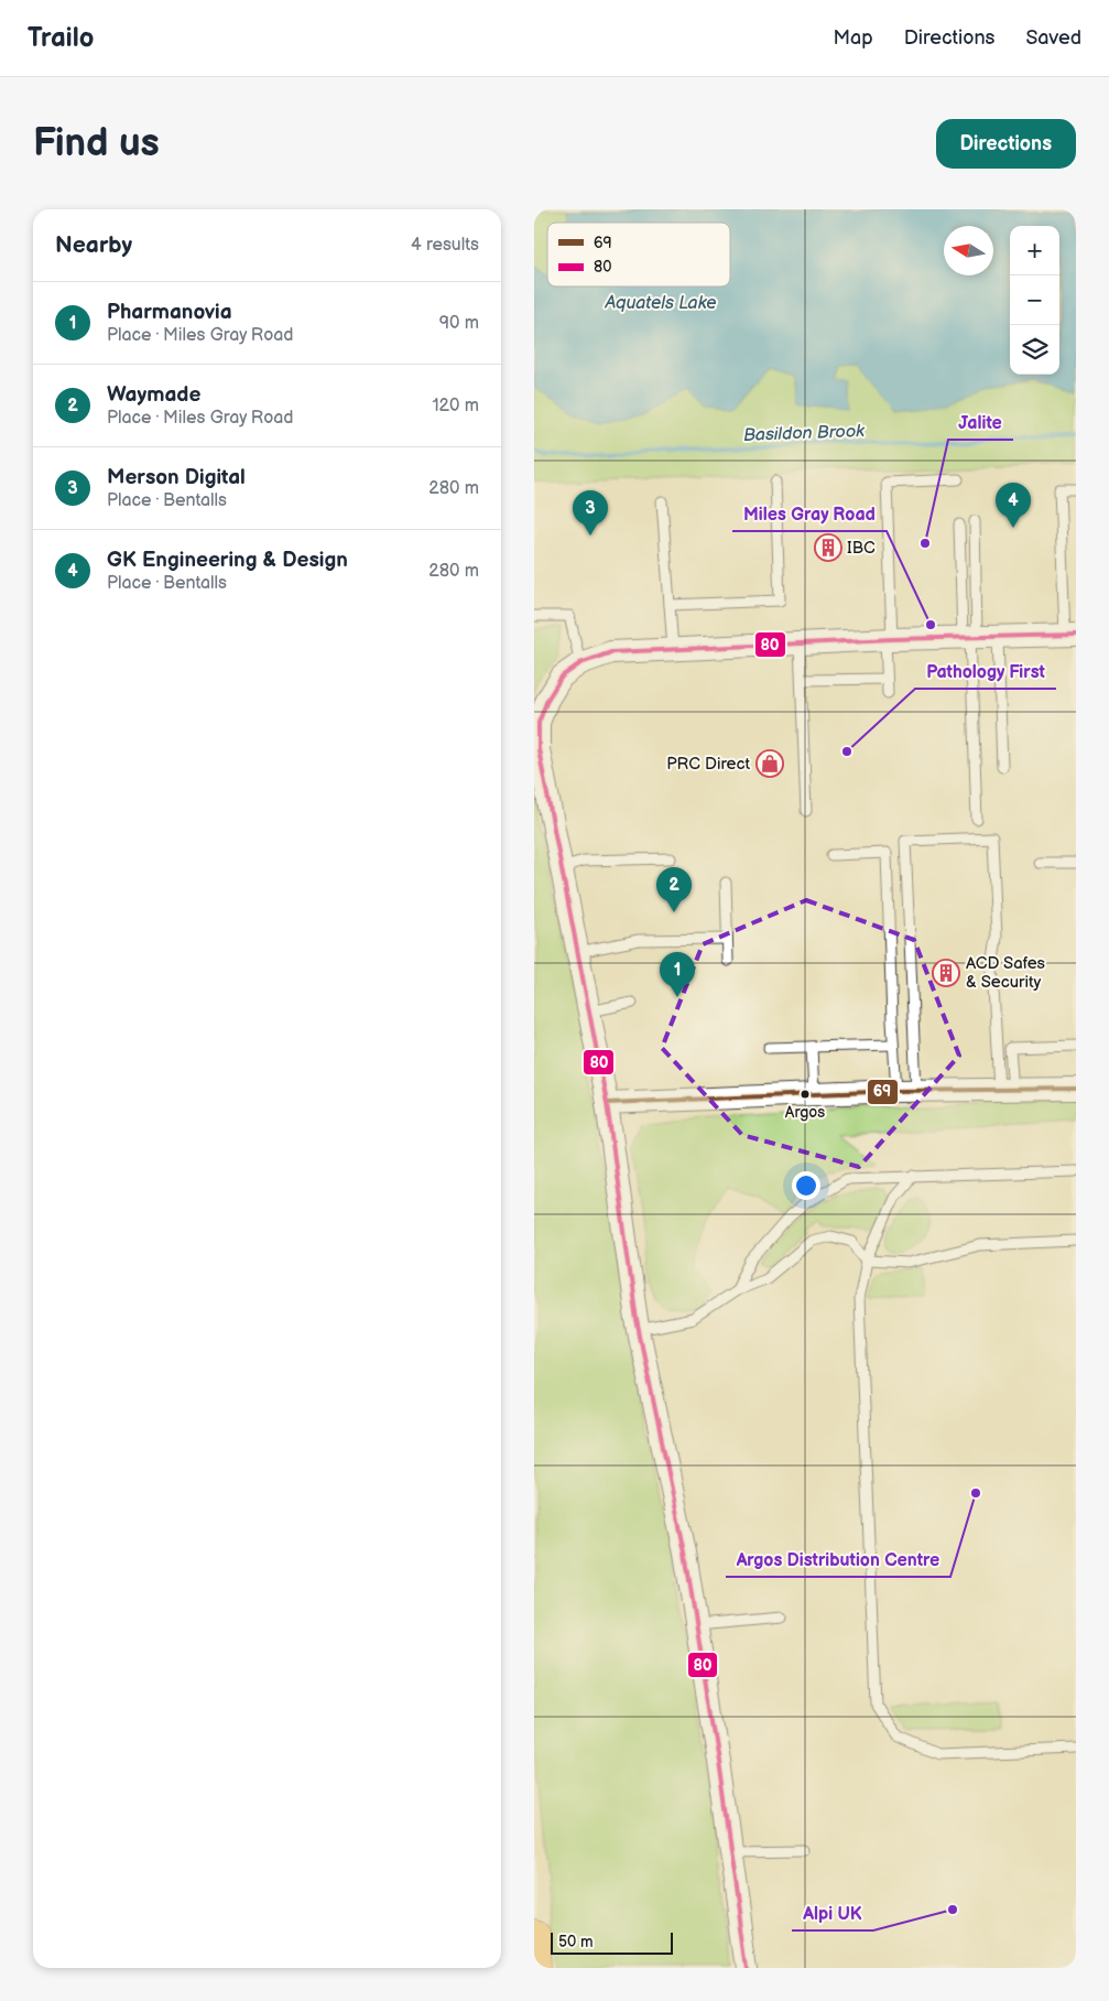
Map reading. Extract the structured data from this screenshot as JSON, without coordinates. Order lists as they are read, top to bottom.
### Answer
{
  "water": ["Aquatels Lake", "Basildon Brook"],
  "places": {
    "other": [
      "Jalite",
      "Miles Gray Road",
      "Pathology First",
      "Argos",
      "Argos Distribution Centre",
      "Alpi UK"
    ],
    "building": ["IBC", "ACD Safes & Security"],
    "shop": ["PRC Direct"]
  },
  "lines": ["transit line 80", "transit line 69"],
  "legend": ["69", "80"],
  "scale_bar": "50 m",
  "north": "left",
  "page": {
    "header": "Trailo",
    "nav": ["Map", "Directions", "Saved"],
    "buttons": "Directions",
    "title": "Find us",
    "heading": ["Nearby", "4 results"],
    "map_buttons": ["+", "−"],
    "list": [
      {
        "mark": "1",
        "name": "Pharmanovia",
        "note": "Place · Miles Gray Road",
        "value": "90 m"
      },
      {
        "mark": "2",
        "name": "Waymade",
        "note": "Place · Miles Gray Road",
        "value": "120 m"
      },
      {
        "mark": "3",
        "name": "Merson Digital",
        "note": "Place · Bentalls",
        "value": "280 m"
      },
      {
        "mark": "4",
        "name": "GK Engineering & Design",
        "note": "Place · Bentalls",
        "value": "280 m"
      }
    ],
    "pins": [
      "4",
      "3",
      "2",
      "1"
    ],
    "scale": "50 m"
  }
}
